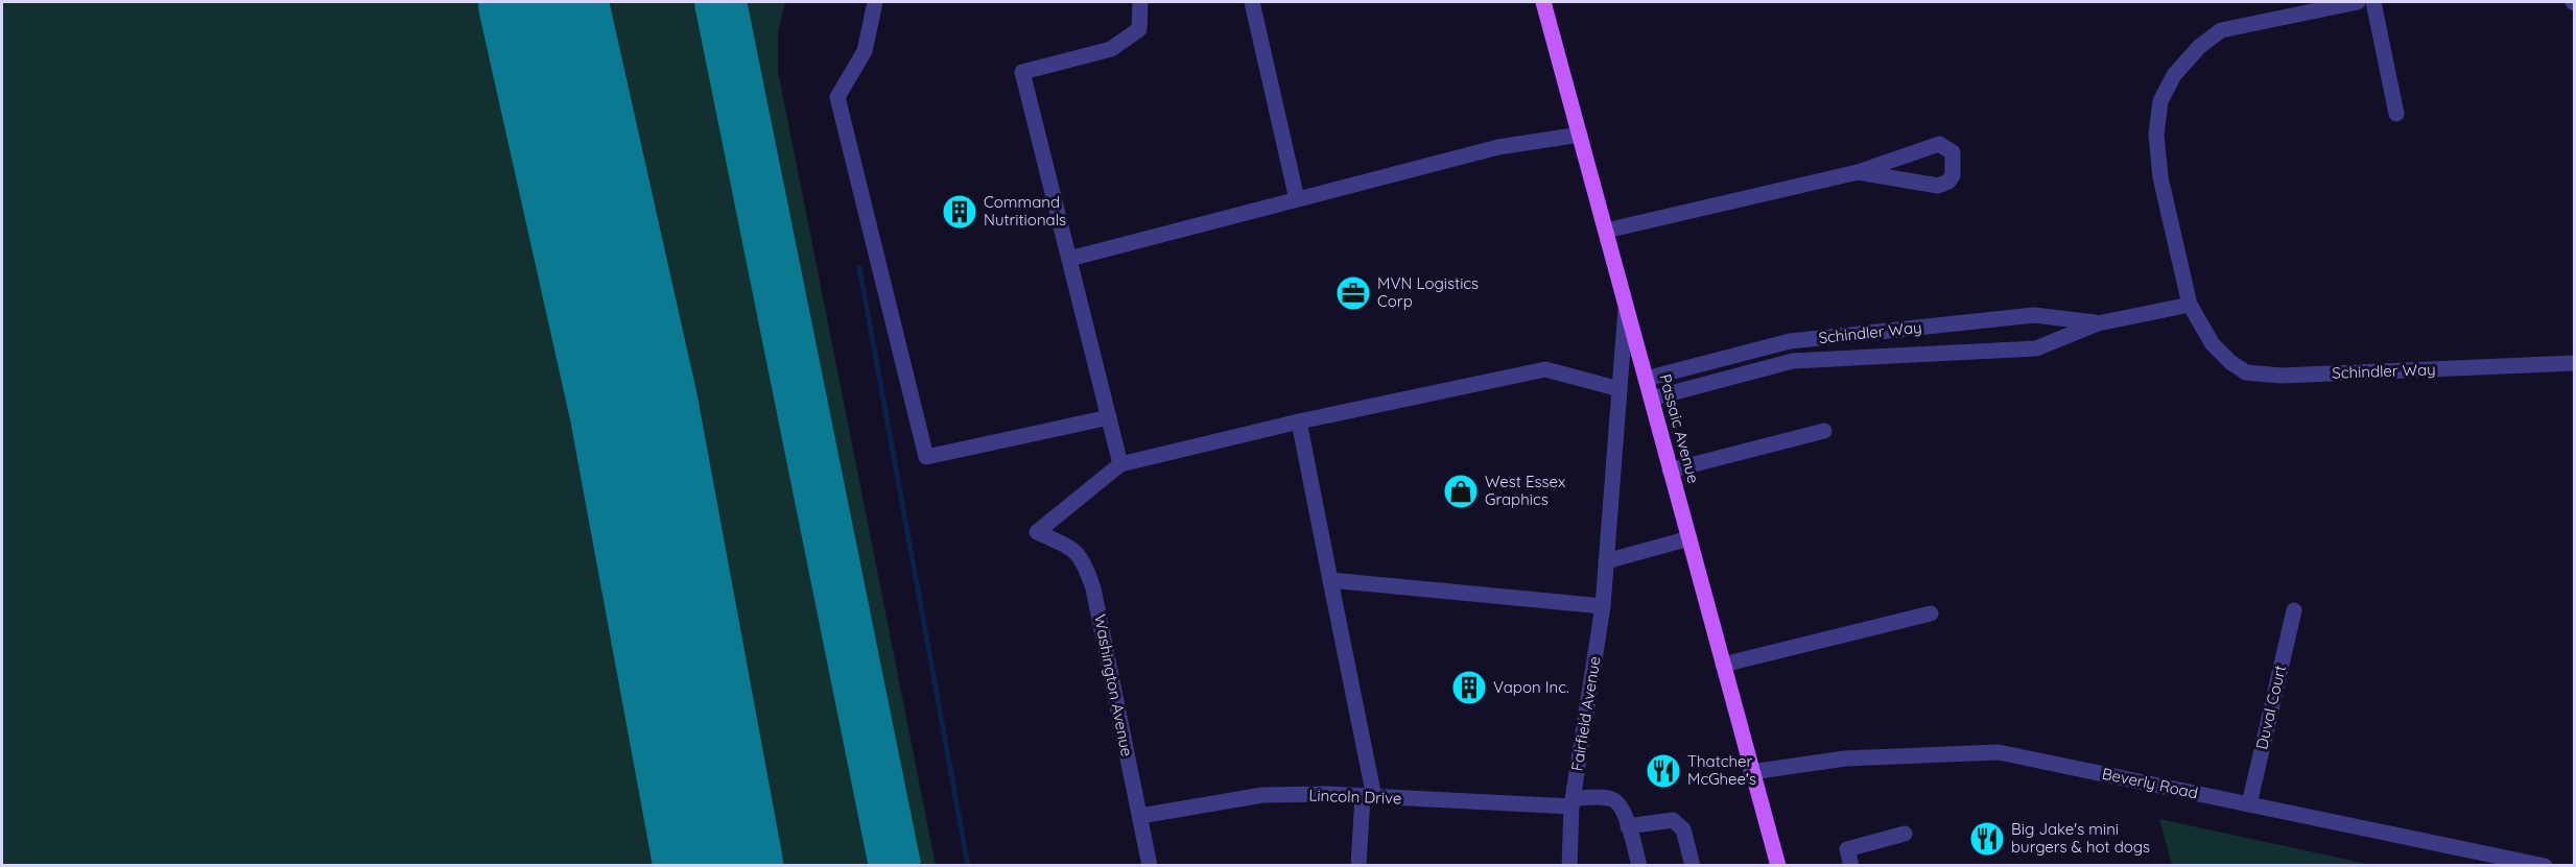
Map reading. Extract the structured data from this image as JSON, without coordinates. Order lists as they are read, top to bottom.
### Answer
{
  "streets": {
    "main road": ["Passaic Avenue"],
    "street": [
      "Schindler Way",
      "Washington Avenue",
      "Duval Court",
      "Fairfield Avenue",
      "Beverly Road",
      "Lincoln Drive"
    ]
  },
  "crossings": [
    ["Schindler Way", "Passaic Avenue"],
    ["Passaic Avenue", "Fairfield Avenue"],
    ["Passaic Avenue", "Beverly Road"],
    ["Washington Avenue", "Lincoln Drive"],
    ["Duval Court", "Beverly Road"],
    ["Fairfield Avenue", "Lincoln Drive"]
  ],
  "places": {
    "building": ["Command Nutritionals", "Vapon Inc."],
    "office": ["MVN Logistics Corp"],
    "shop": ["West Essex Graphics"],
    "restaurant": ["Thatcher McGhee's", "Big Jake's mini burgers & hot dogs"]
  }
}
